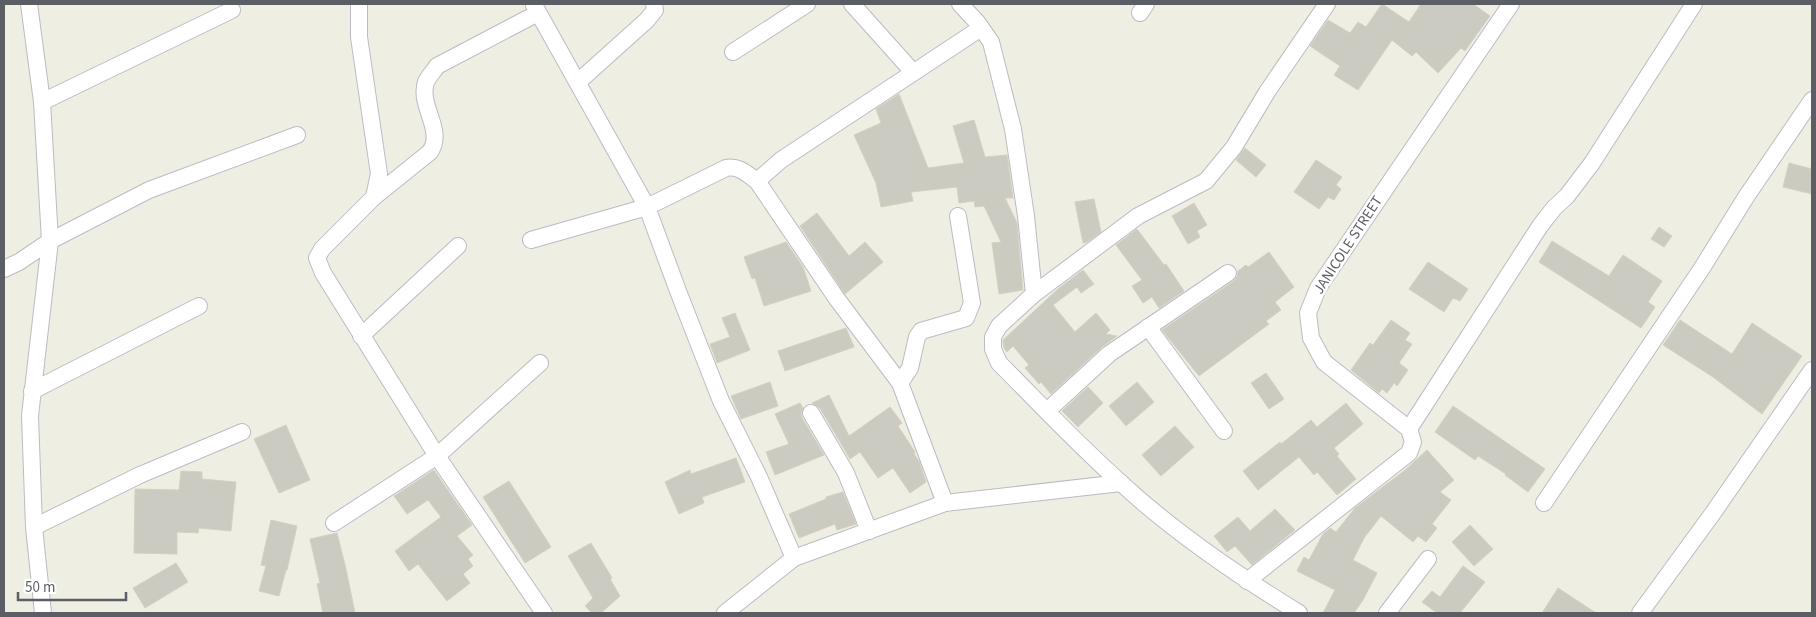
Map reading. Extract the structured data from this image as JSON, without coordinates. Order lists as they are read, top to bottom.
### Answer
{
  "streets": {
    "street": ["JANICOLE STREET"]
  },
  "scale_bar": "50 m"
}
